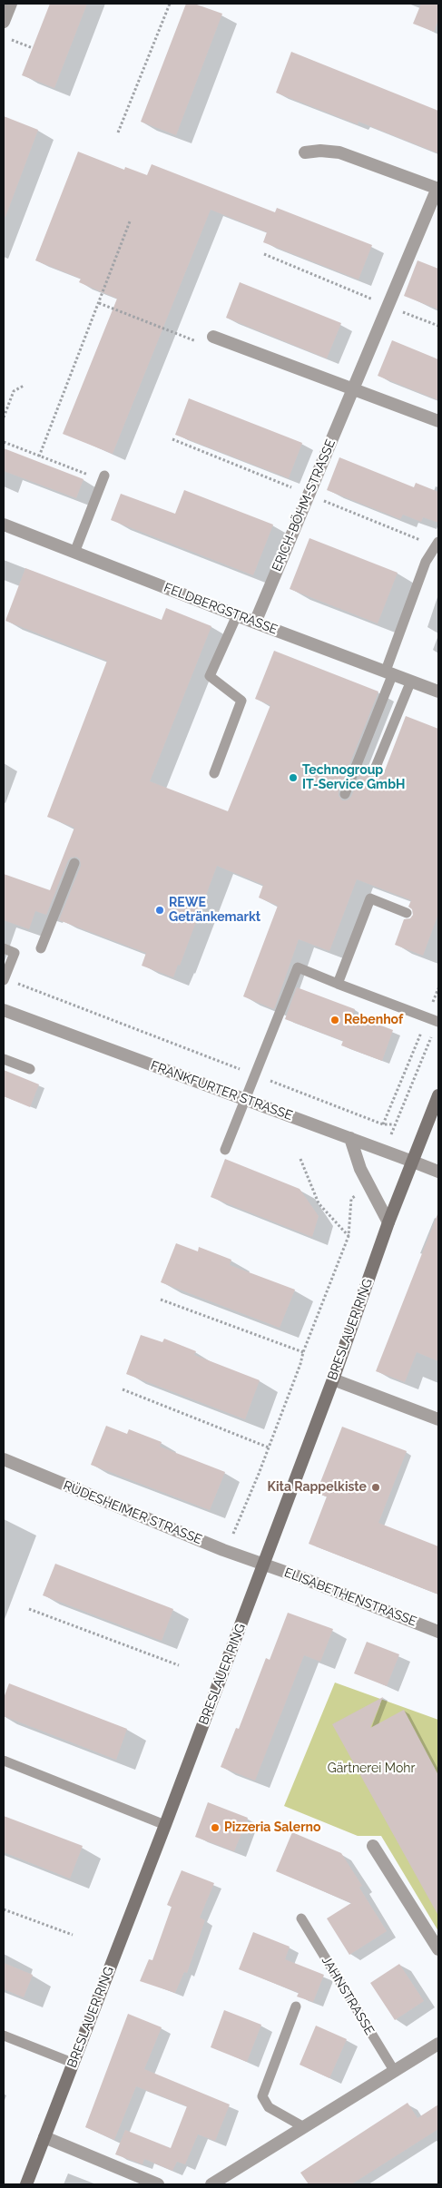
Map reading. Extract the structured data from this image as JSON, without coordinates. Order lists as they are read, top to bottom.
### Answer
{
  "streets": {
    "main road": ["BRESLAUER RING"],
    "street": [
      "ERICH-BÖHM-STRASSE",
      "FELDBERGSTRASSE",
      "FRANKFURTER STRASSE",
      "RÜDESHEIMER STRASSE",
      "ELISABETHENSTRASSE"
    ],
    "lane": ["JAHNSTRASSE"]
  },
  "crossings": [
    ["ERICH-BÖHM-STRASSE", "FELDBERGSTRASSE"],
    ["FRANKFURTER STRASSE", "BRESLAUER RING"],
    ["BRESLAUER RING", "RÜDESHEIMER STRASSE"],
    ["BRESLAUER RING", "ELISABETHENSTRASSE"],
    ["RÜDESHEIMER STRASSE", "ELISABETHENSTRASSE"]
  ],
  "parks": ["Gärtnerei Mohr"],
  "places": [
    "Technogroup IT-Service GmbH",
    "REWE Getränkemarkt",
    "Rebenhof",
    "Kita Rappelkiste",
    "Pizzeria Salerno"
  ]
}
